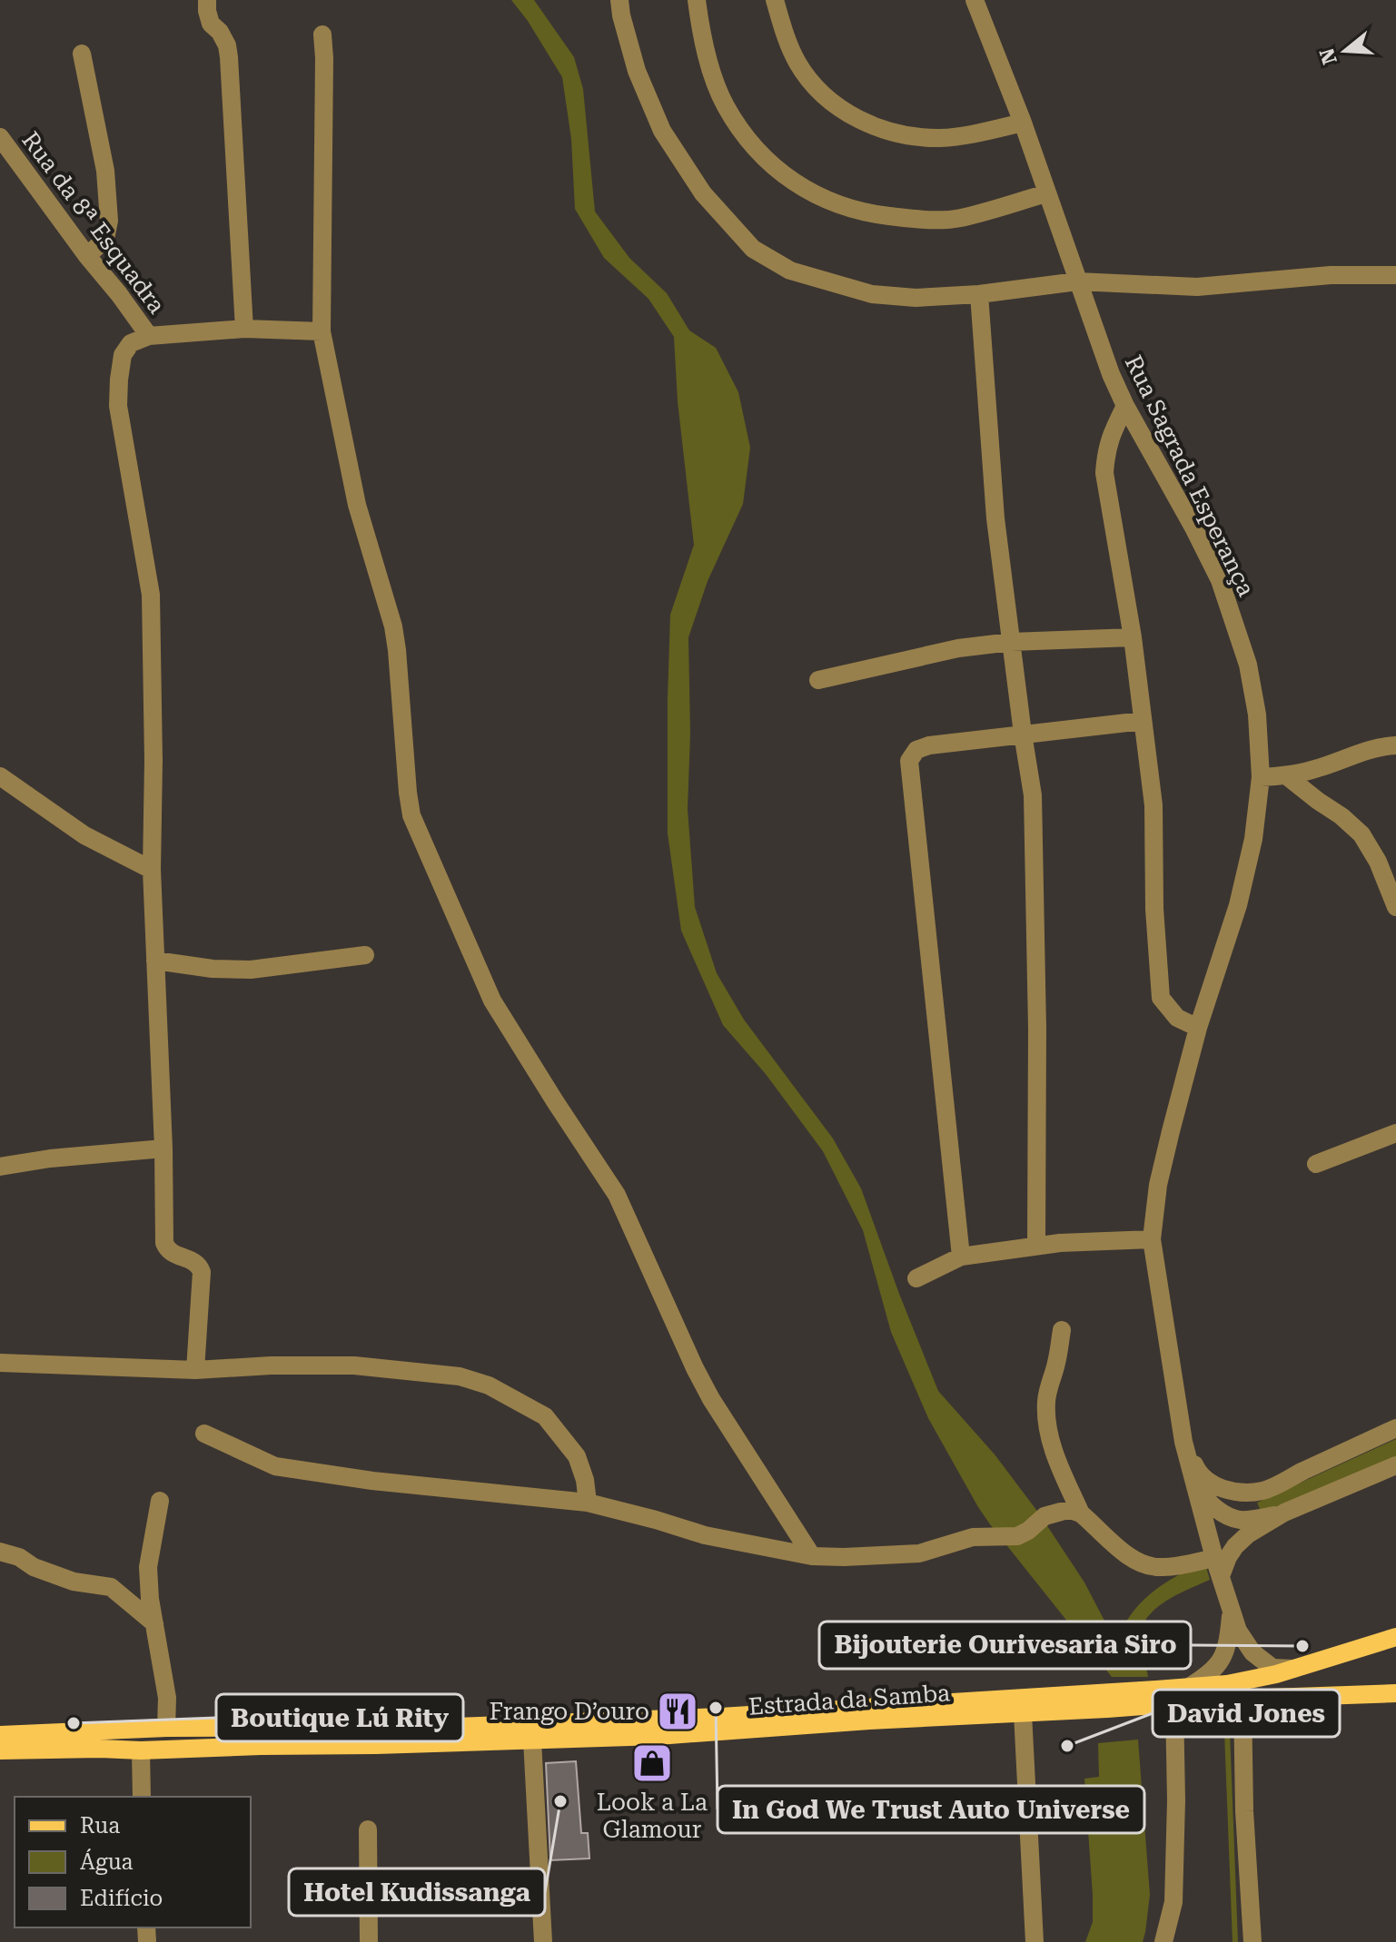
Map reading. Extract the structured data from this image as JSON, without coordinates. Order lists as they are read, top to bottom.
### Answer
{
  "streets": {
    "main road": ["Estrada da Samba"],
    "street": ["Rua da 8ª Esquadra", "Rua Sagrada Esperança"]
  },
  "places": {
    "other": [
      "Bijouterie Ourivesaria Siro",
      "In God We Trust Auto Universe",
      "Boutique Lú Rity",
      "David Jones",
      "Hotel Kudissanga"
    ],
    "restaurant": ["Frango D’ouro"],
    "shop": ["Look a La Glamour"]
  },
  "legend": ["Rua", "Água", "Edifício"],
  "north": "left"
}
